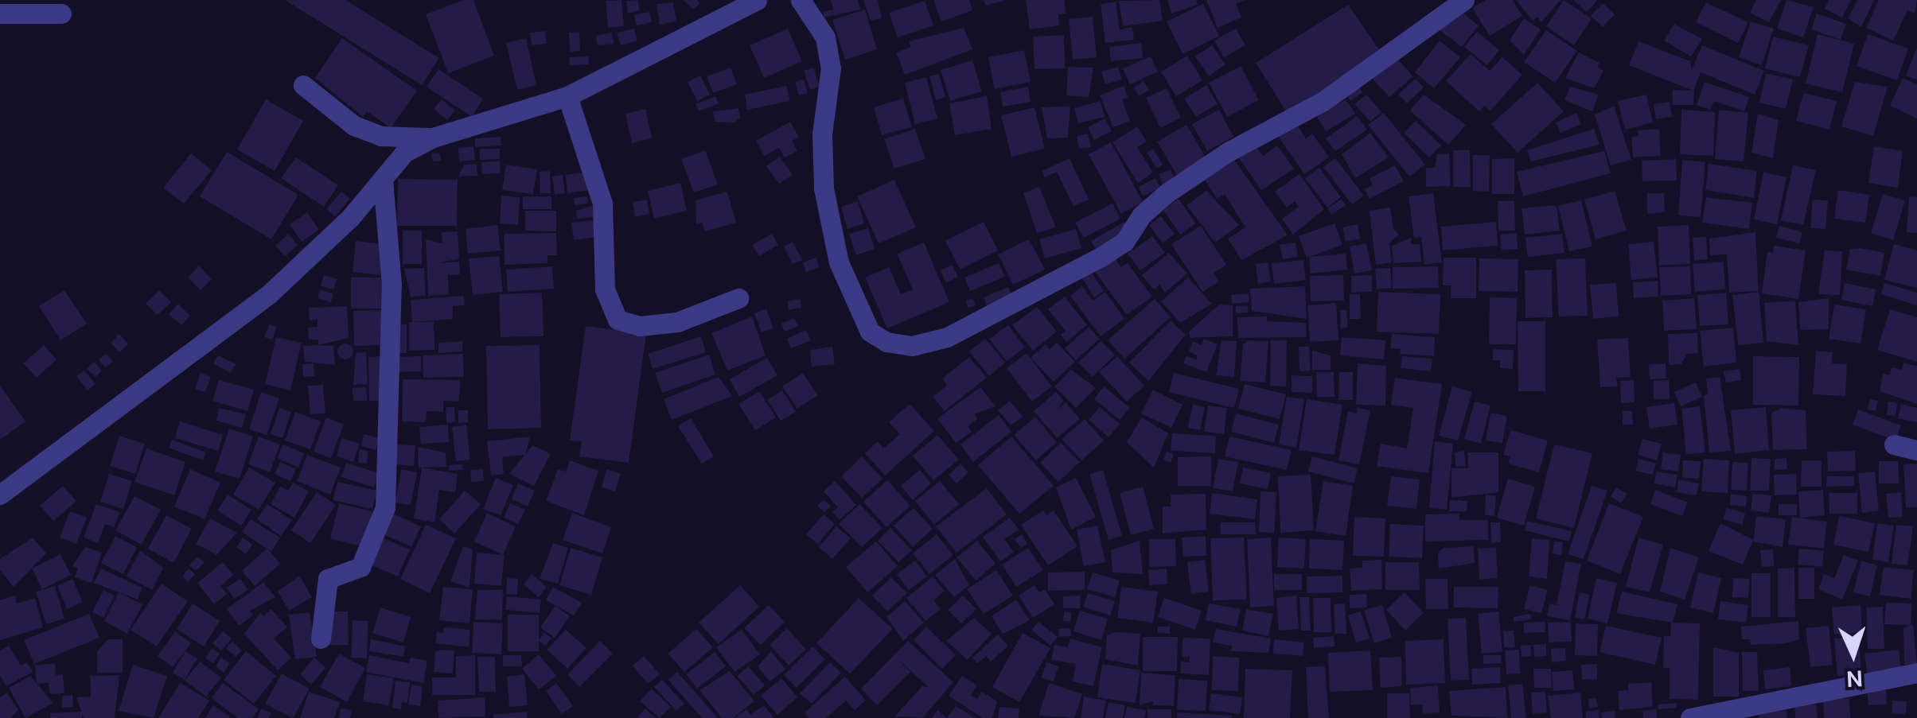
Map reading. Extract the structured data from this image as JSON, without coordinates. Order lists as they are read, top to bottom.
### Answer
{
  "north": "bottom"
}
